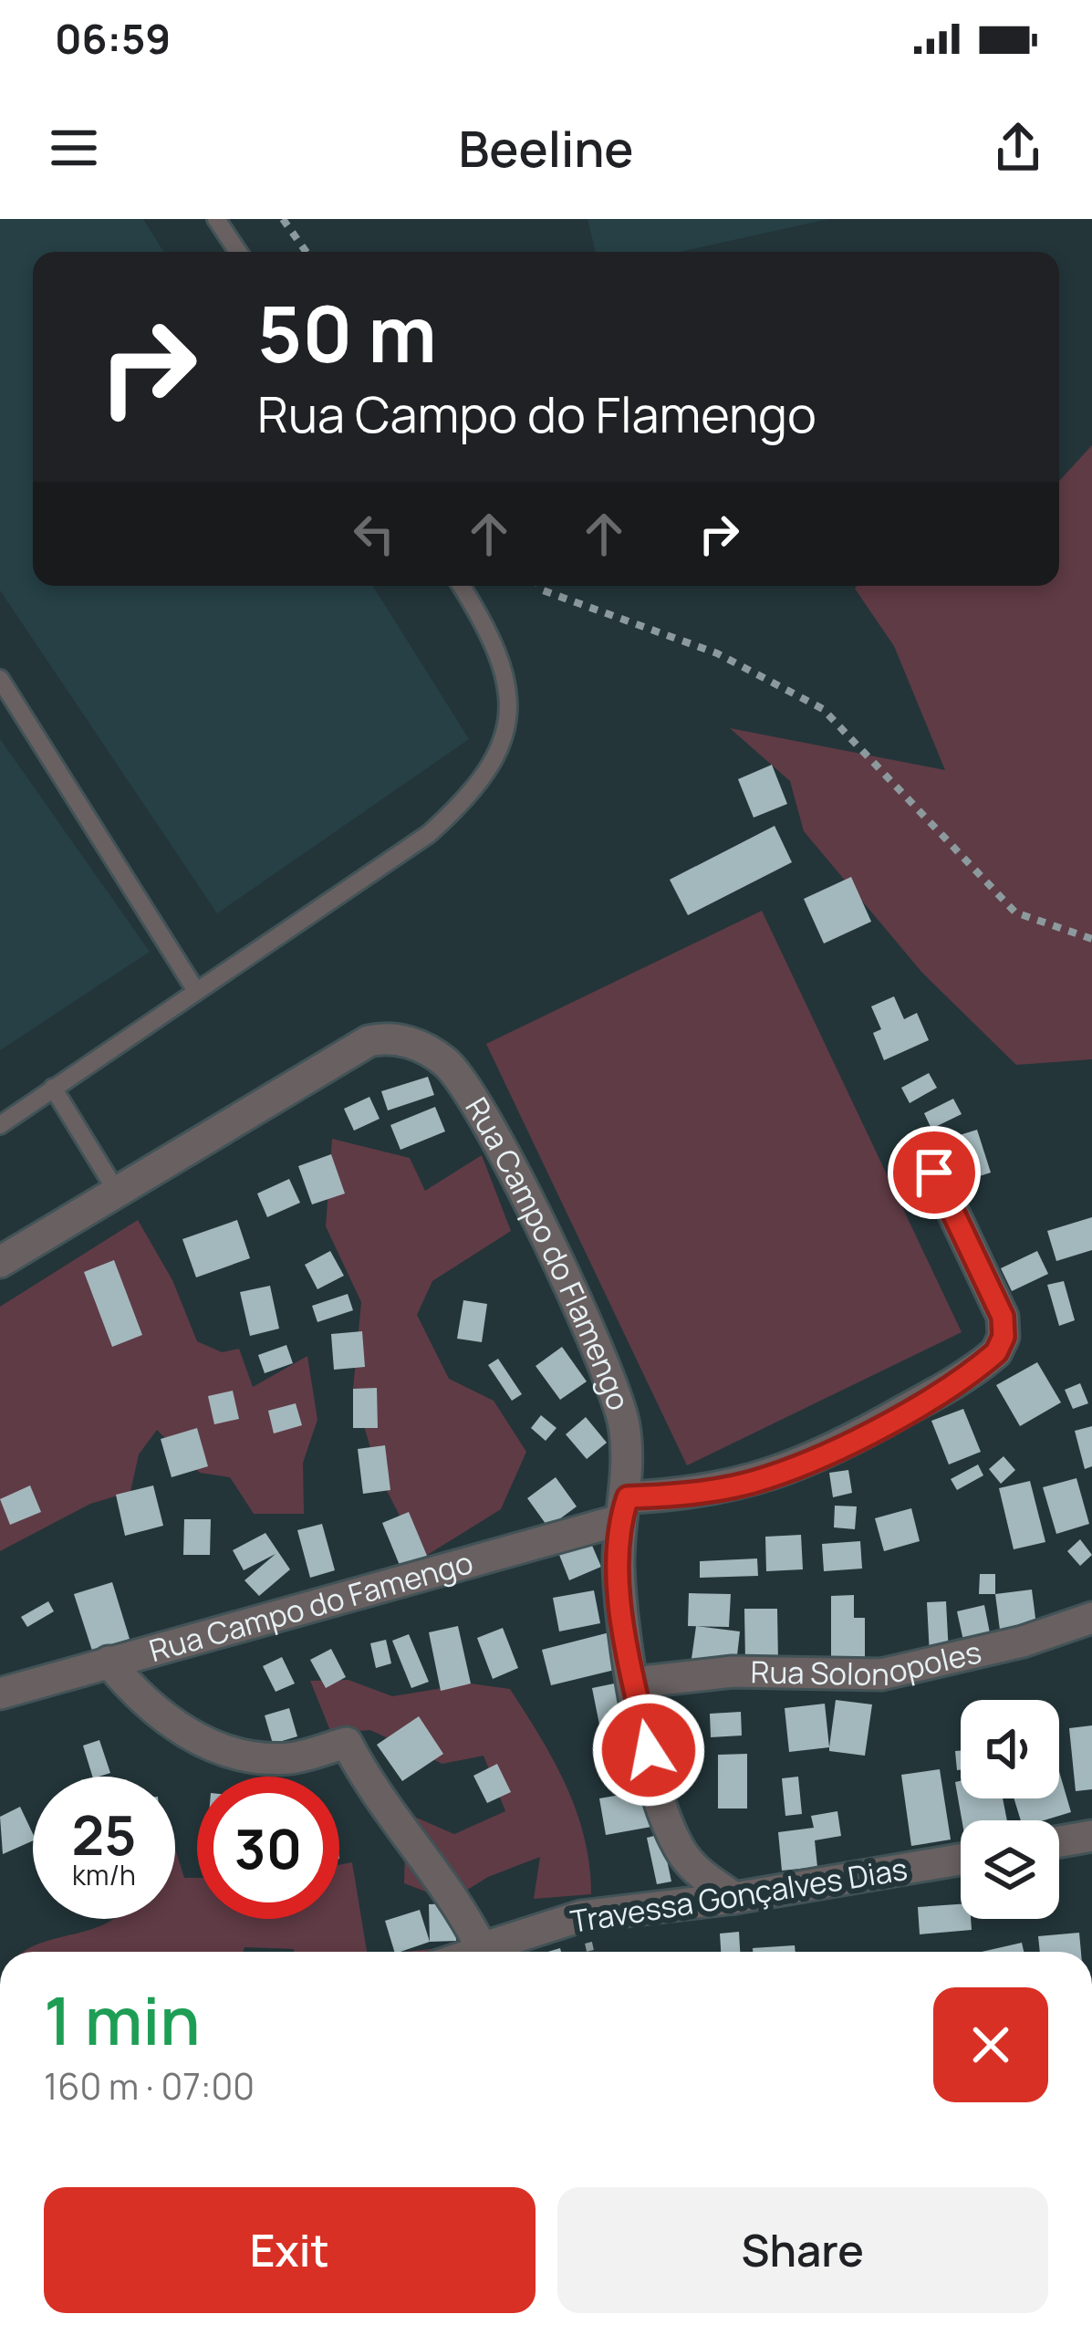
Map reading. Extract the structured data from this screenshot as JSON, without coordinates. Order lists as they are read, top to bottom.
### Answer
{
  "streets": {
    "street": [
      "Rua Campo do Flamengo",
      "Rua Campo do Famengo",
      "Rua Solonopoles",
      "Travessa Gonçalves Dias"
    ]
  },
  "crossings": [
    ["Rua Campo do Flamengo", "Rua Campo do Famengo"],
    ["Rua Campo do Flamengo", "Rua Solonopoles"],
    ["Rua Campo do Flamengo", "Travessa Gonçalves Dias"]
  ],
  "page": {
    "status": "06:59",
    "header": "Beeline",
    "turn": ["50 m", "Rua Campo do Flamengo"],
    "speed": "25 km/h",
    "limit": "30",
    "heading": ["1 min", "160 m · 07:00"],
    "buttons": ["Exit", "Share"]
  }
}
